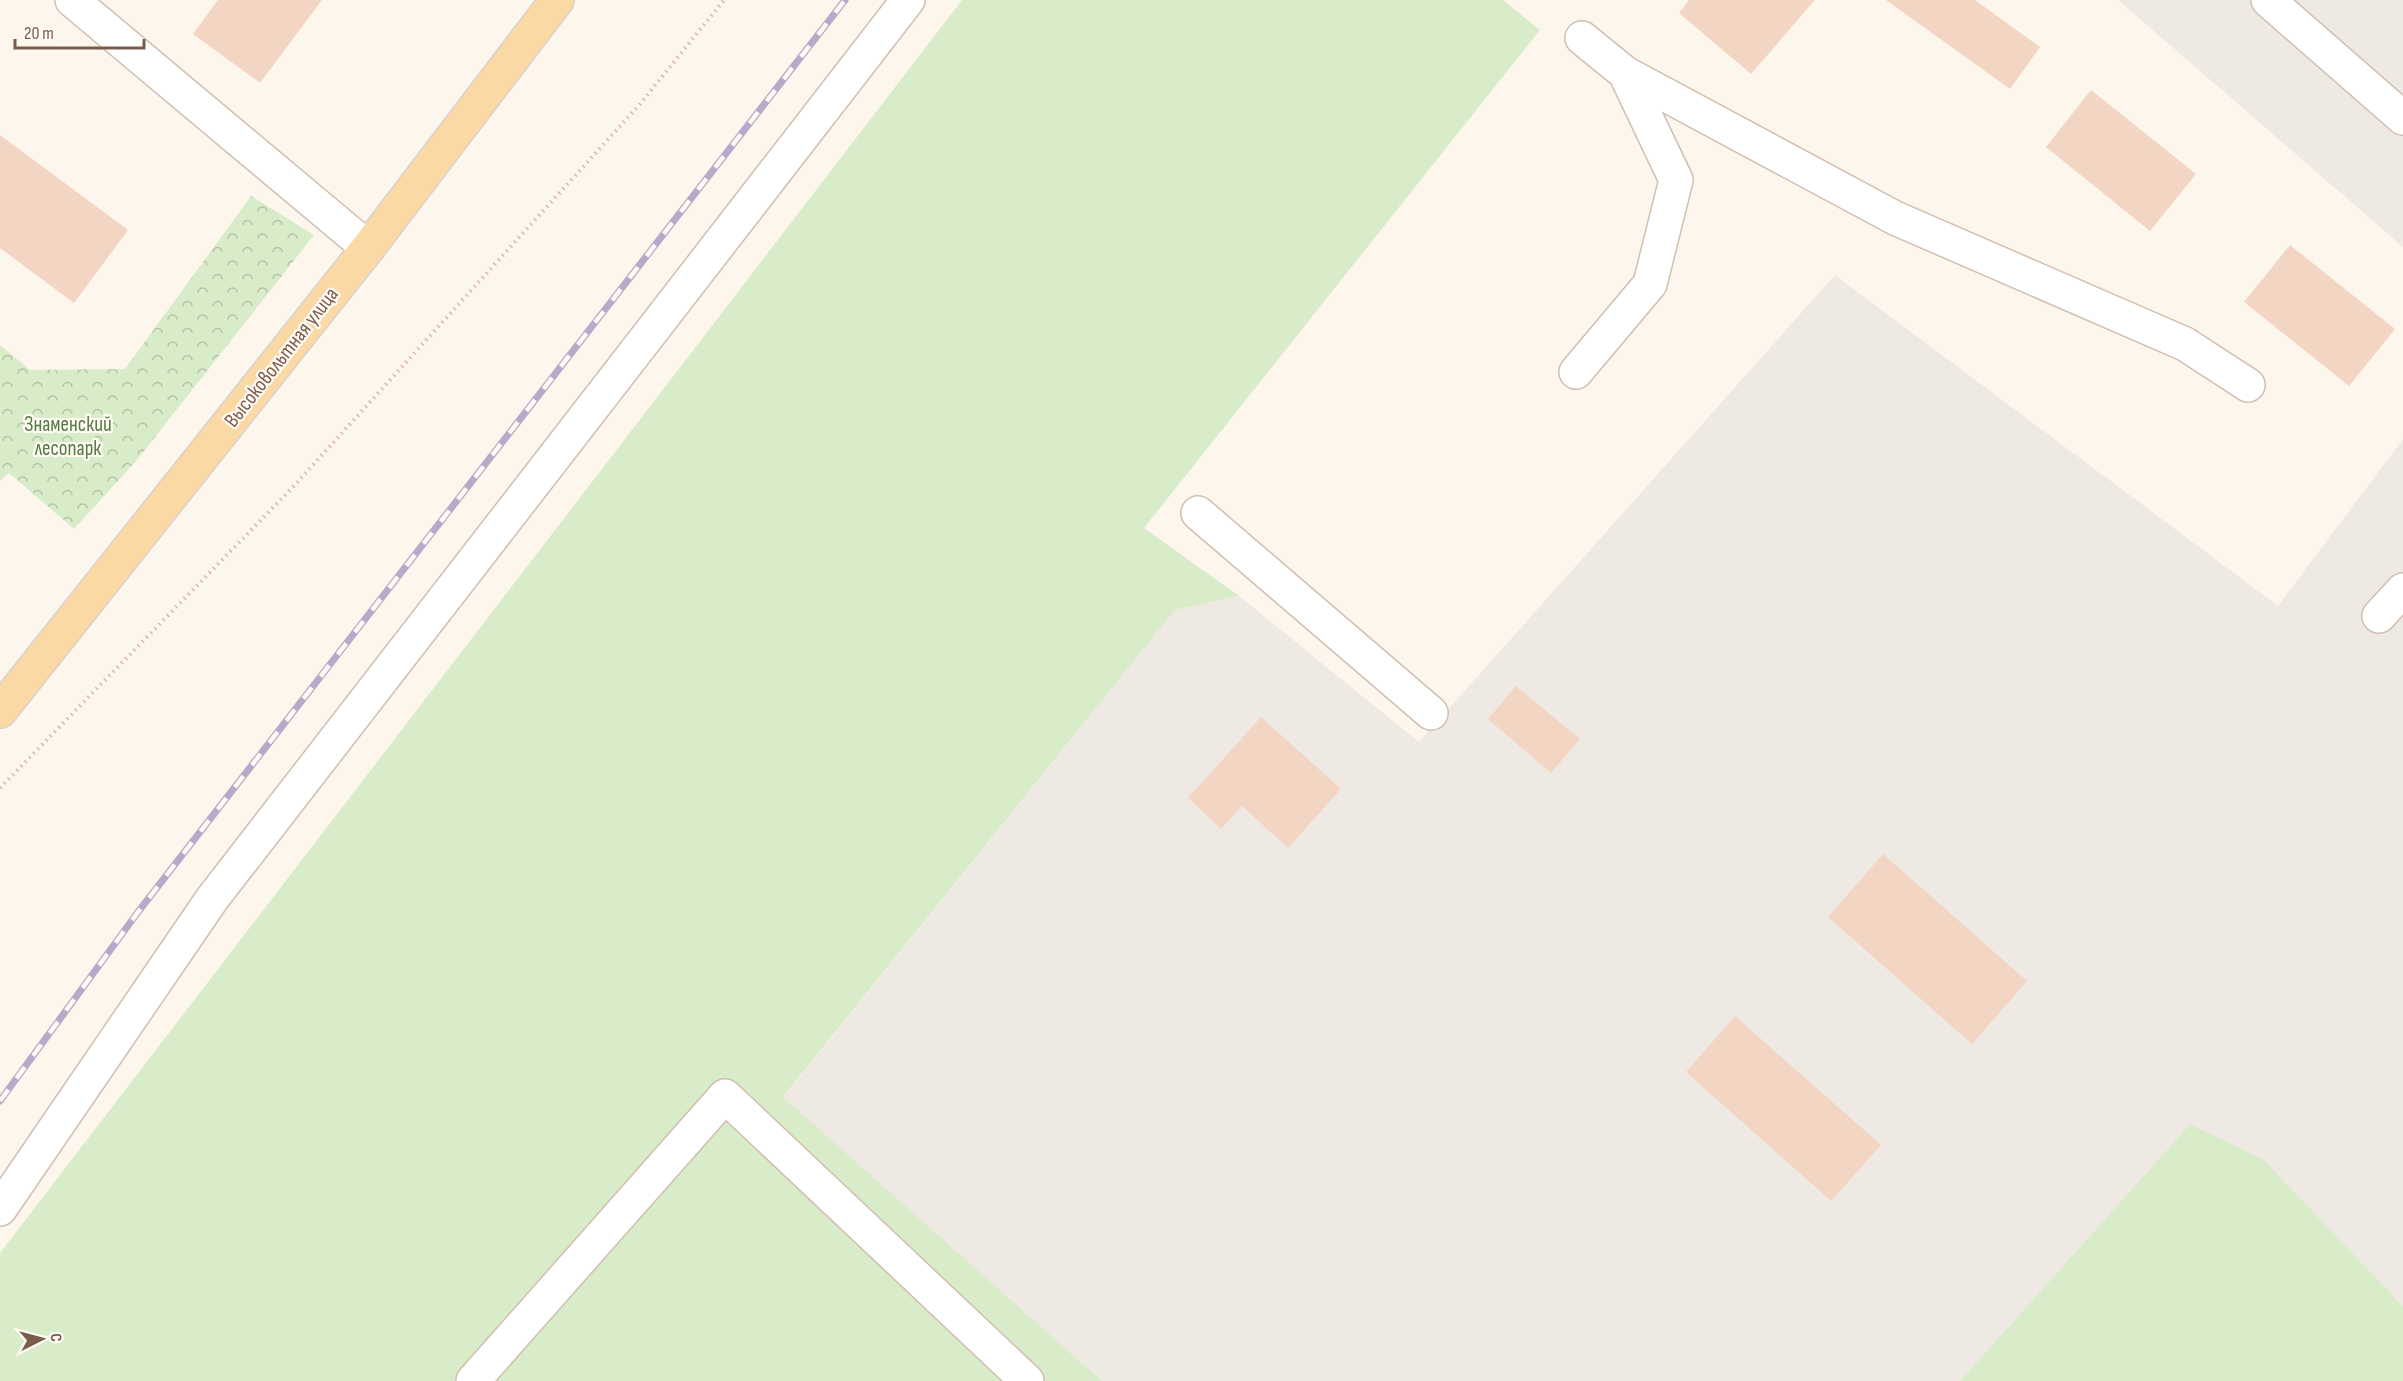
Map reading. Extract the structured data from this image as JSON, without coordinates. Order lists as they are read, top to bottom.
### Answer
{
  "streets": {
    "main road": ["Высоковольтная улица"]
  },
  "parks": ["Знаменский лесопарк"],
  "scale_bar": "20 m",
  "north": "right"
}
